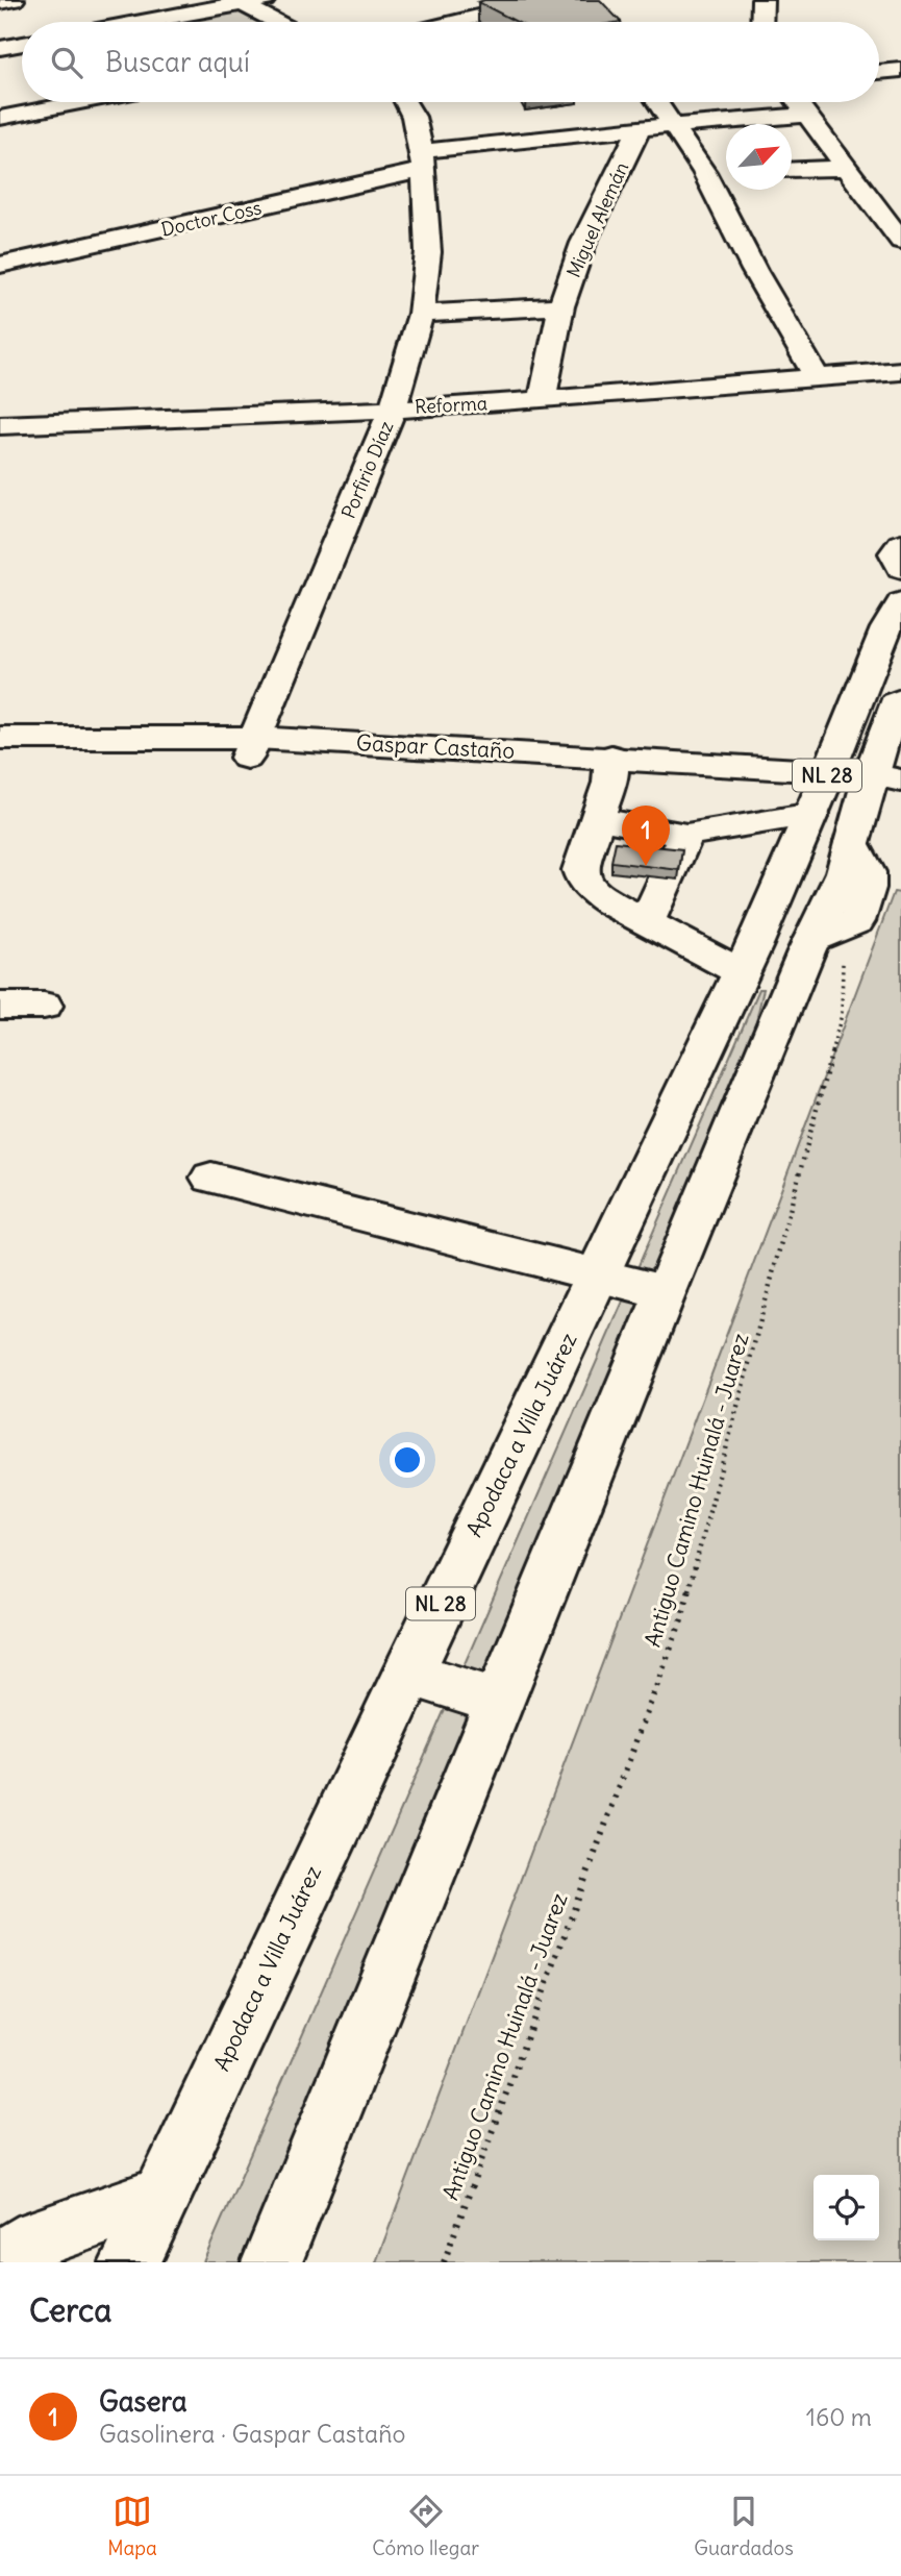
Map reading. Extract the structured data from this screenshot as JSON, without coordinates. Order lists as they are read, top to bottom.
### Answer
{
  "streets": {
    "street": [
      "Doctor Coss",
      "Miguel Alemán",
      "Reforma",
      "Porfirio Díaz",
      "Gaspar Castaño",
      "NL 28",
      "Apodaca a Villa Juárez"
    ],
    "path": ["Antiguo Camino Huinalá - Juarez"]
  },
  "crossings": [
    ["Doctor Coss", "Miguel Alemán"],
    ["Doctor Coss", "Porfirio Díaz"],
    ["Miguel Alemán", "Reforma"],
    ["Reforma", "Porfirio Díaz"],
    ["Porfirio Díaz", "Gaspar Castaño"],
    ["Gaspar Castaño", "NL 28"],
    ["Gaspar Castaño", "Apodaca a Villa Juárez"],
    ["NL 28", "Antiguo Camino Huinalá - Juarez"]
  ],
  "north": "top right",
  "page": {
    "search": "Buscar aquí",
    "pins": "1",
    "heading": "Cerca",
    "list": [
      {
        "mark": "1",
        "name": "Gasera",
        "note": "Gasolinera · Gaspar Castaño",
        "value": "160 m"
      }
    ],
    "nav": ["Mapa", "Cómo llegar", "Guardados"]
  }
}
